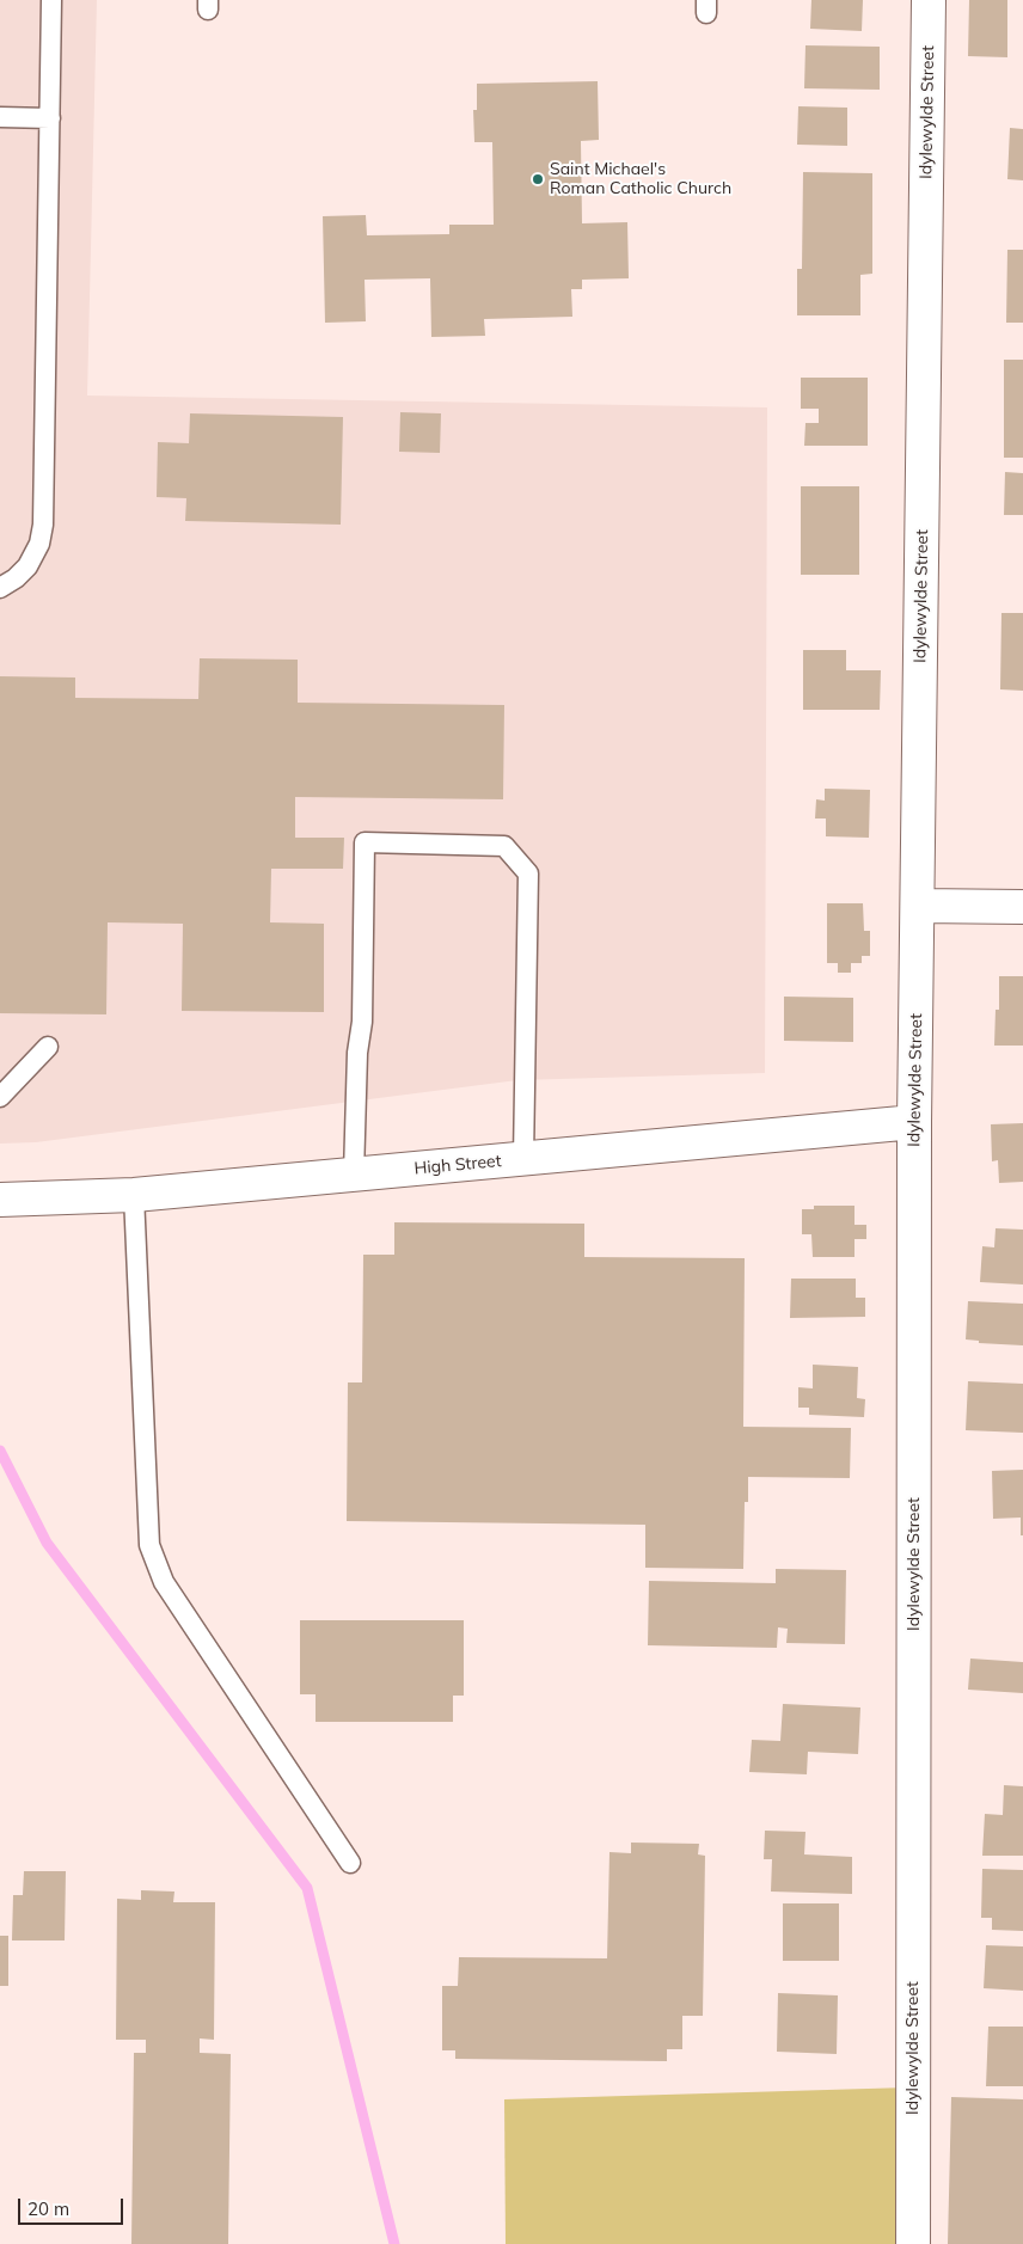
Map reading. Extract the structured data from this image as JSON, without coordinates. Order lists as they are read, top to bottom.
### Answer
{
  "streets": {
    "street": ["Idylewylde Street", "High Street"]
  },
  "crossings": [
    ["Idylewylde Street", "High Street"]
  ],
  "places": ["Saint Michael's Roman Catholic Church"],
  "scale_bar": "20 m"
}
